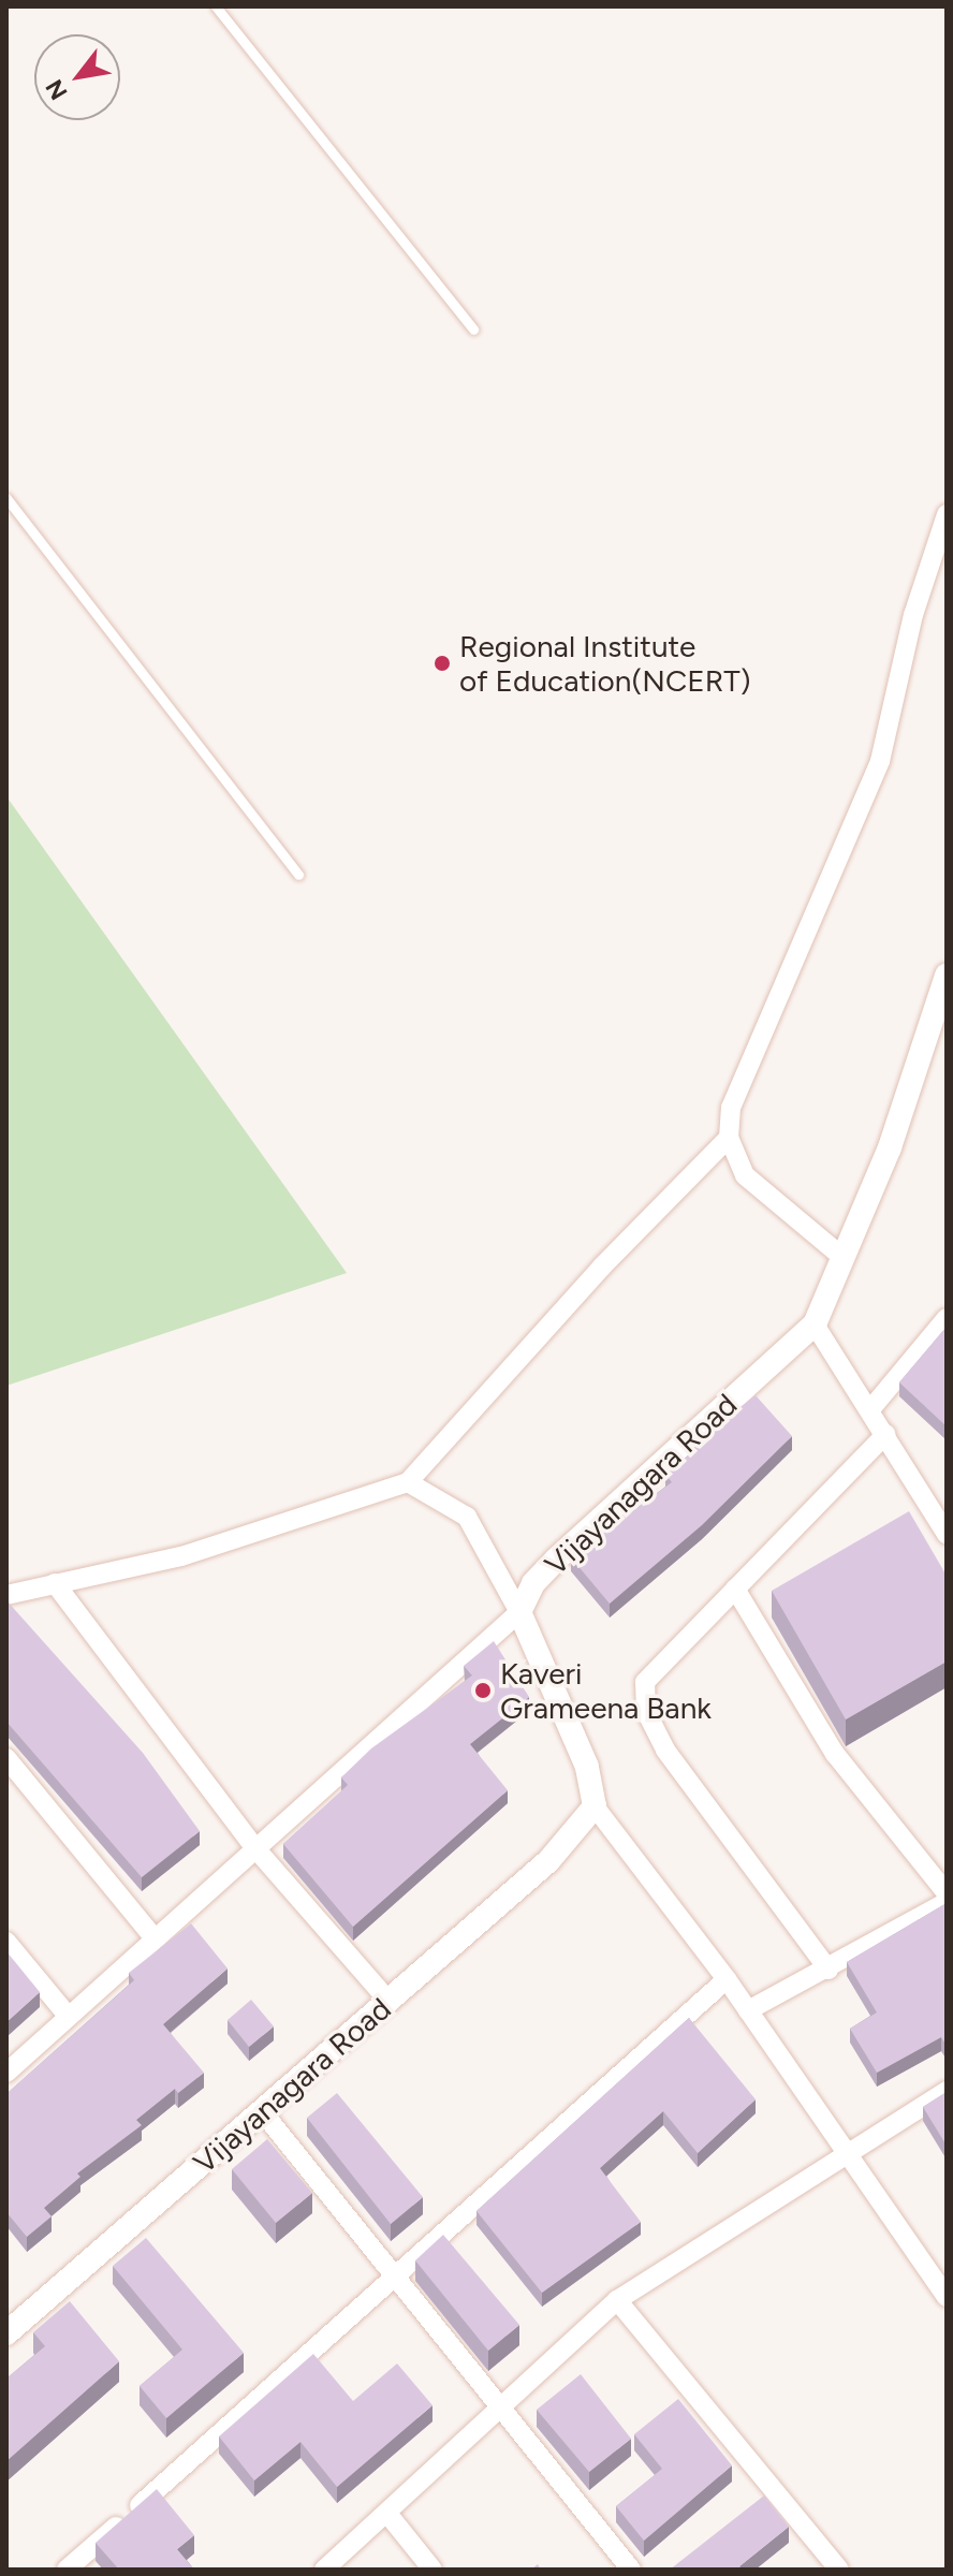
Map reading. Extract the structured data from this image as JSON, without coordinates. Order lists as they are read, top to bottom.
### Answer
{
  "streets": {
    "street": ["Vijayanagara Road"]
  },
  "places": ["Regional Institute of Education(NCERT)", "Kaveri Grameena Bank"],
  "north": "bottom left"
}
